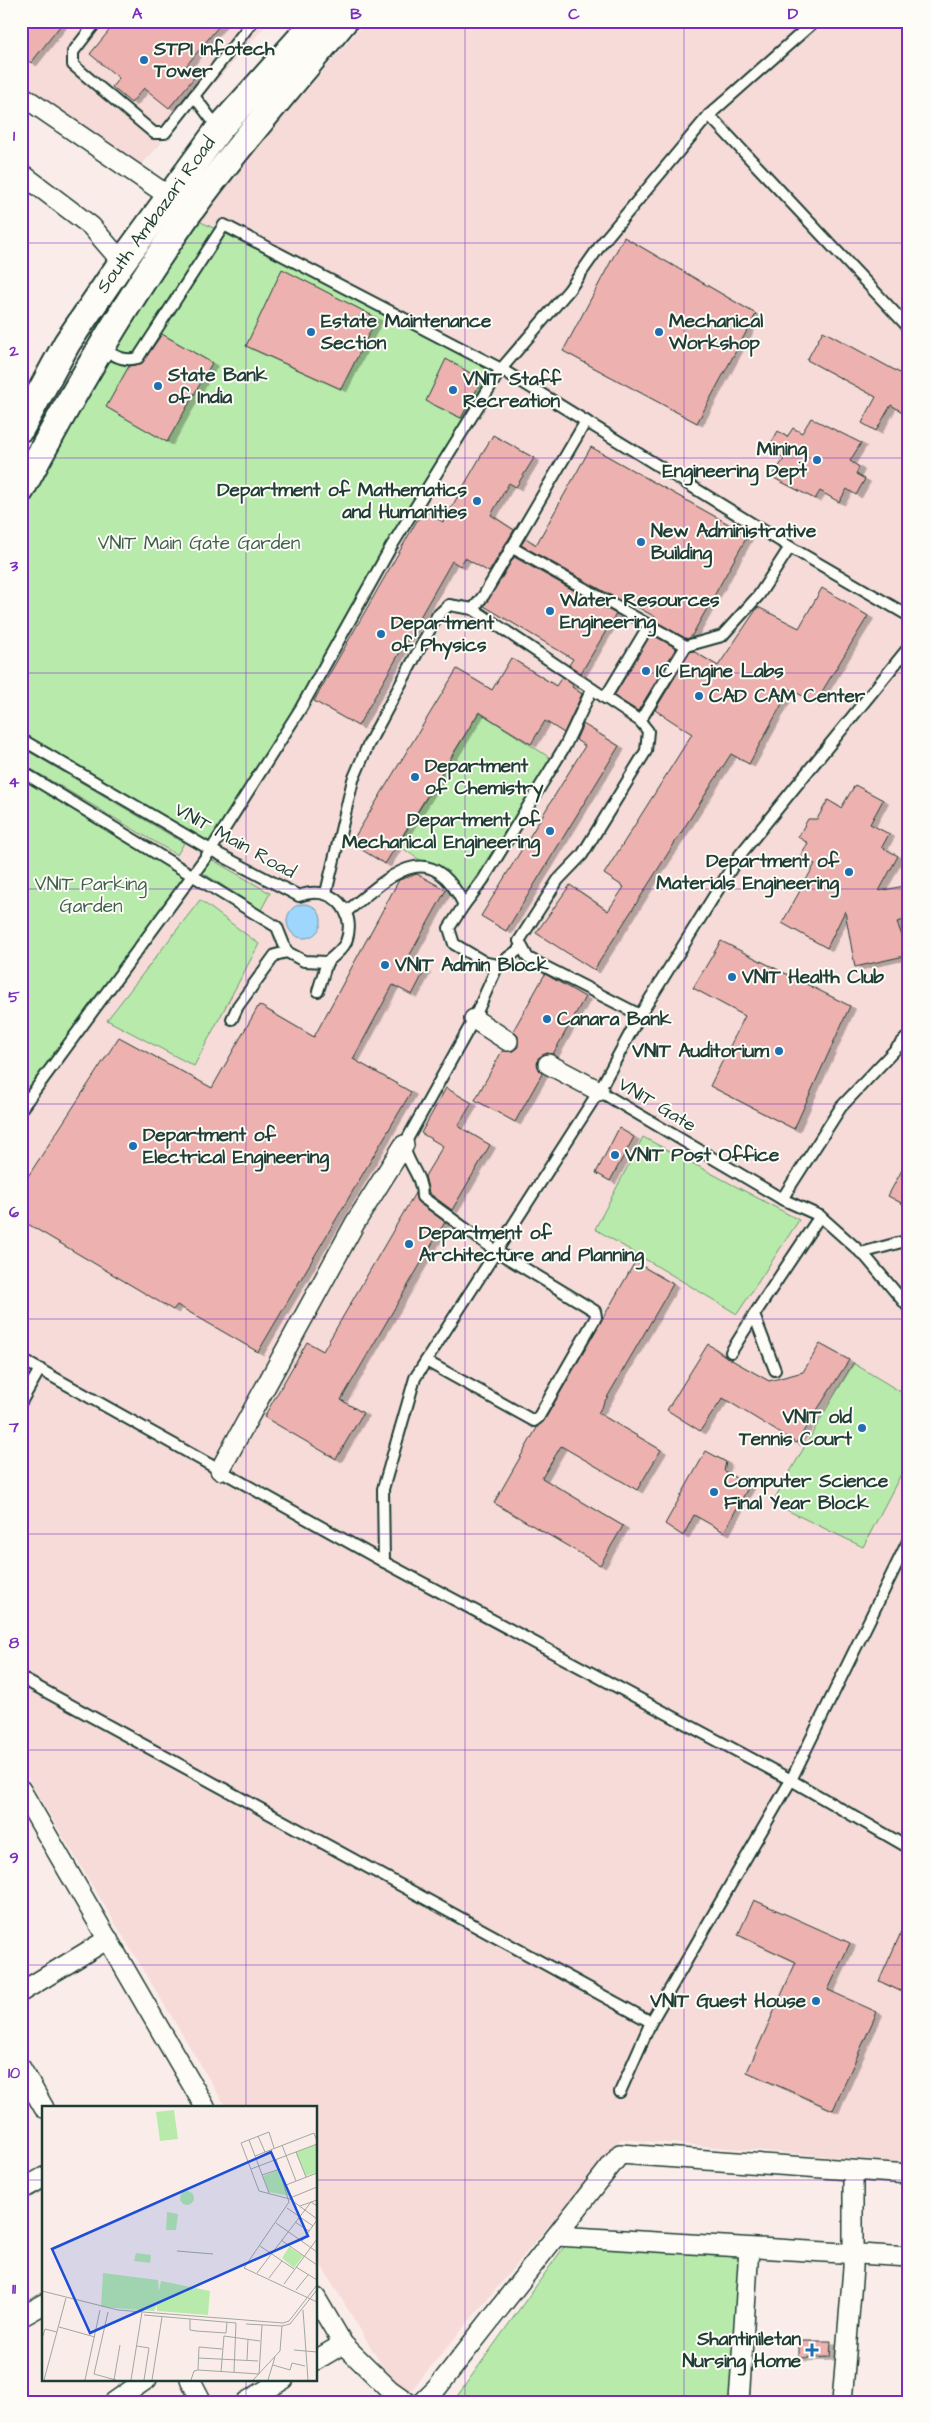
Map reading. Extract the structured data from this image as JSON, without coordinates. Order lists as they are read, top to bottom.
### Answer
{
  "streets": {
    "main road": ["South Ambazari Road"],
    "lane": ["VNIT Main Road", "VNIT Gate"]
  },
  "parks": ["VNIT Main Gate Garden", "VNIT Parking Garden"],
  "places": {
    "other": [
      "STPI Infotech Tower",
      "Estate Maintenance Section",
      "Mechanical Workshop",
      "State Bank of India",
      "VNIT Staff Recreation",
      "Mining Engineering Dept",
      "Department of Mathematics and Humanities",
      "New Administrative Building",
      "Water Resources Engineering",
      "Department of Physics",
      "IC Engine Labs",
      "CAD CAM Center",
      "Department of Chemistry",
      "Department of Mechanical Engineering",
      "Department of Materials Engineering",
      "VNIT Admin Block",
      "VNIT Health Club",
      "Canara Bank",
      "VNIT Auditorium",
      "Department of Electrical Engineering",
      "VNIT Post Office",
      "Department of Architecture and Planning",
      "VNIT old Tennis Court",
      "Computer Science Final Year Block",
      "VNIT Guest House"
    ],
    "health": ["Shantiniletan Nursing Home"]
  },
  "grid": {
    "columns": [
      "A",
      "B",
      "C",
      "D"
    ],
    "rows": [
      "1",
      "2",
      "3",
      "4",
      "5",
      "6",
      "7",
      "8",
      "9",
      "10",
      "11"
    ]
  }
}
